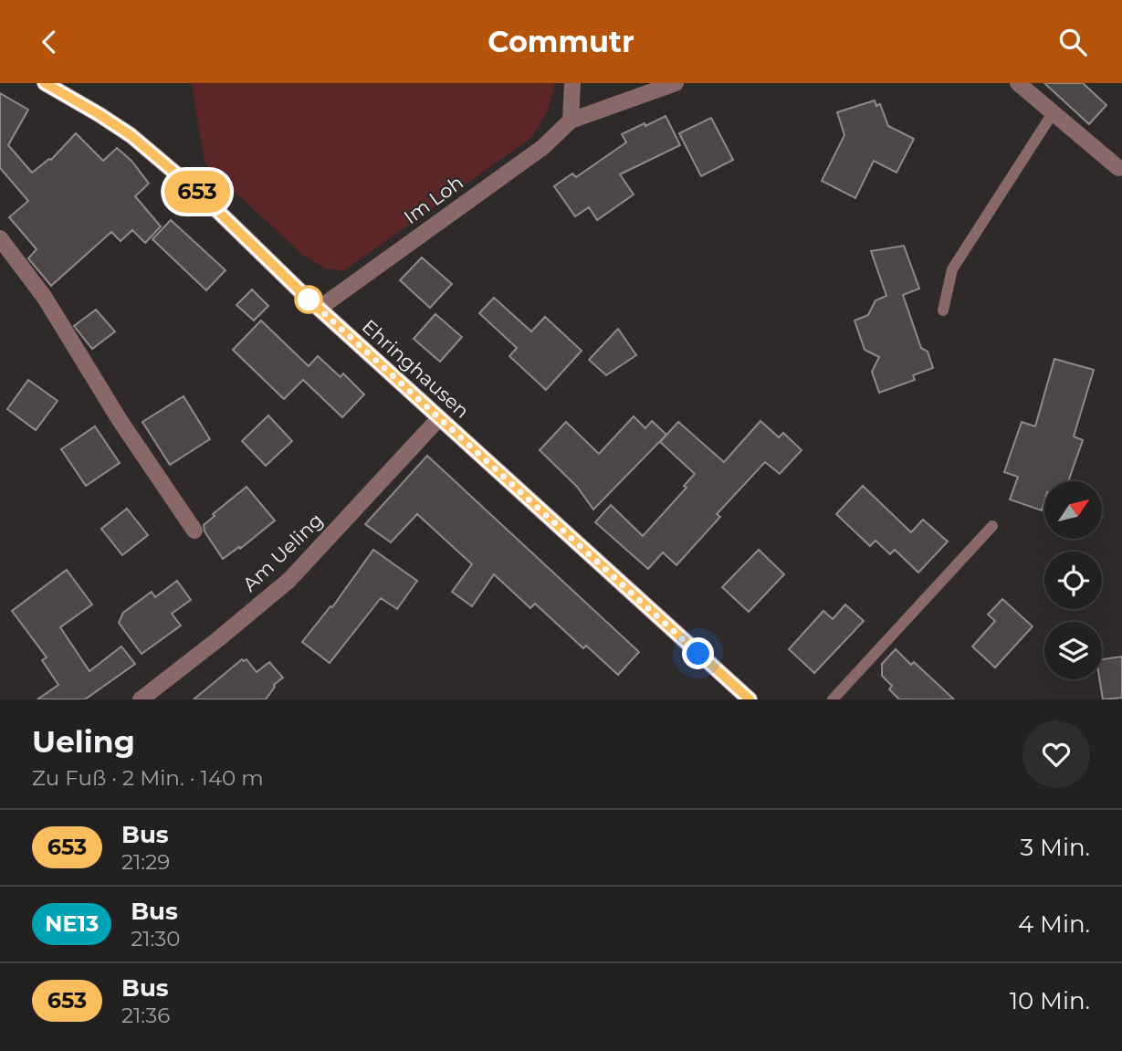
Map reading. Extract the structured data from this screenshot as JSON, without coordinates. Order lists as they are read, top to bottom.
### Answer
{
  "streets": {
    "main road": ["Ehringhausen"],
    "street": ["Im Loh", "Am Ueling"]
  },
  "crossings": [
    ["Im Loh", "Ehringhausen"],
    ["Ehringhausen", "Am Ueling"]
  ],
  "lines": ["bus line 653"],
  "north": "top right",
  "page": {
    "header": "Commutr",
    "on_map": "653",
    "heading": ["Ueling", "Zu Fuß · 2 Min. · 140 m"],
    "list": [
      {
        "mark": "653",
        "name": "Bus",
        "note": "21:29",
        "value": "3 Min."
      },
      {
        "mark": "NE13",
        "name": "Bus",
        "note": "21:30",
        "value": "4 Min."
      },
      {
        "mark": "653",
        "name": "Bus",
        "note": "21:36",
        "value": "10 Min."
      }
    ]
  }
}
